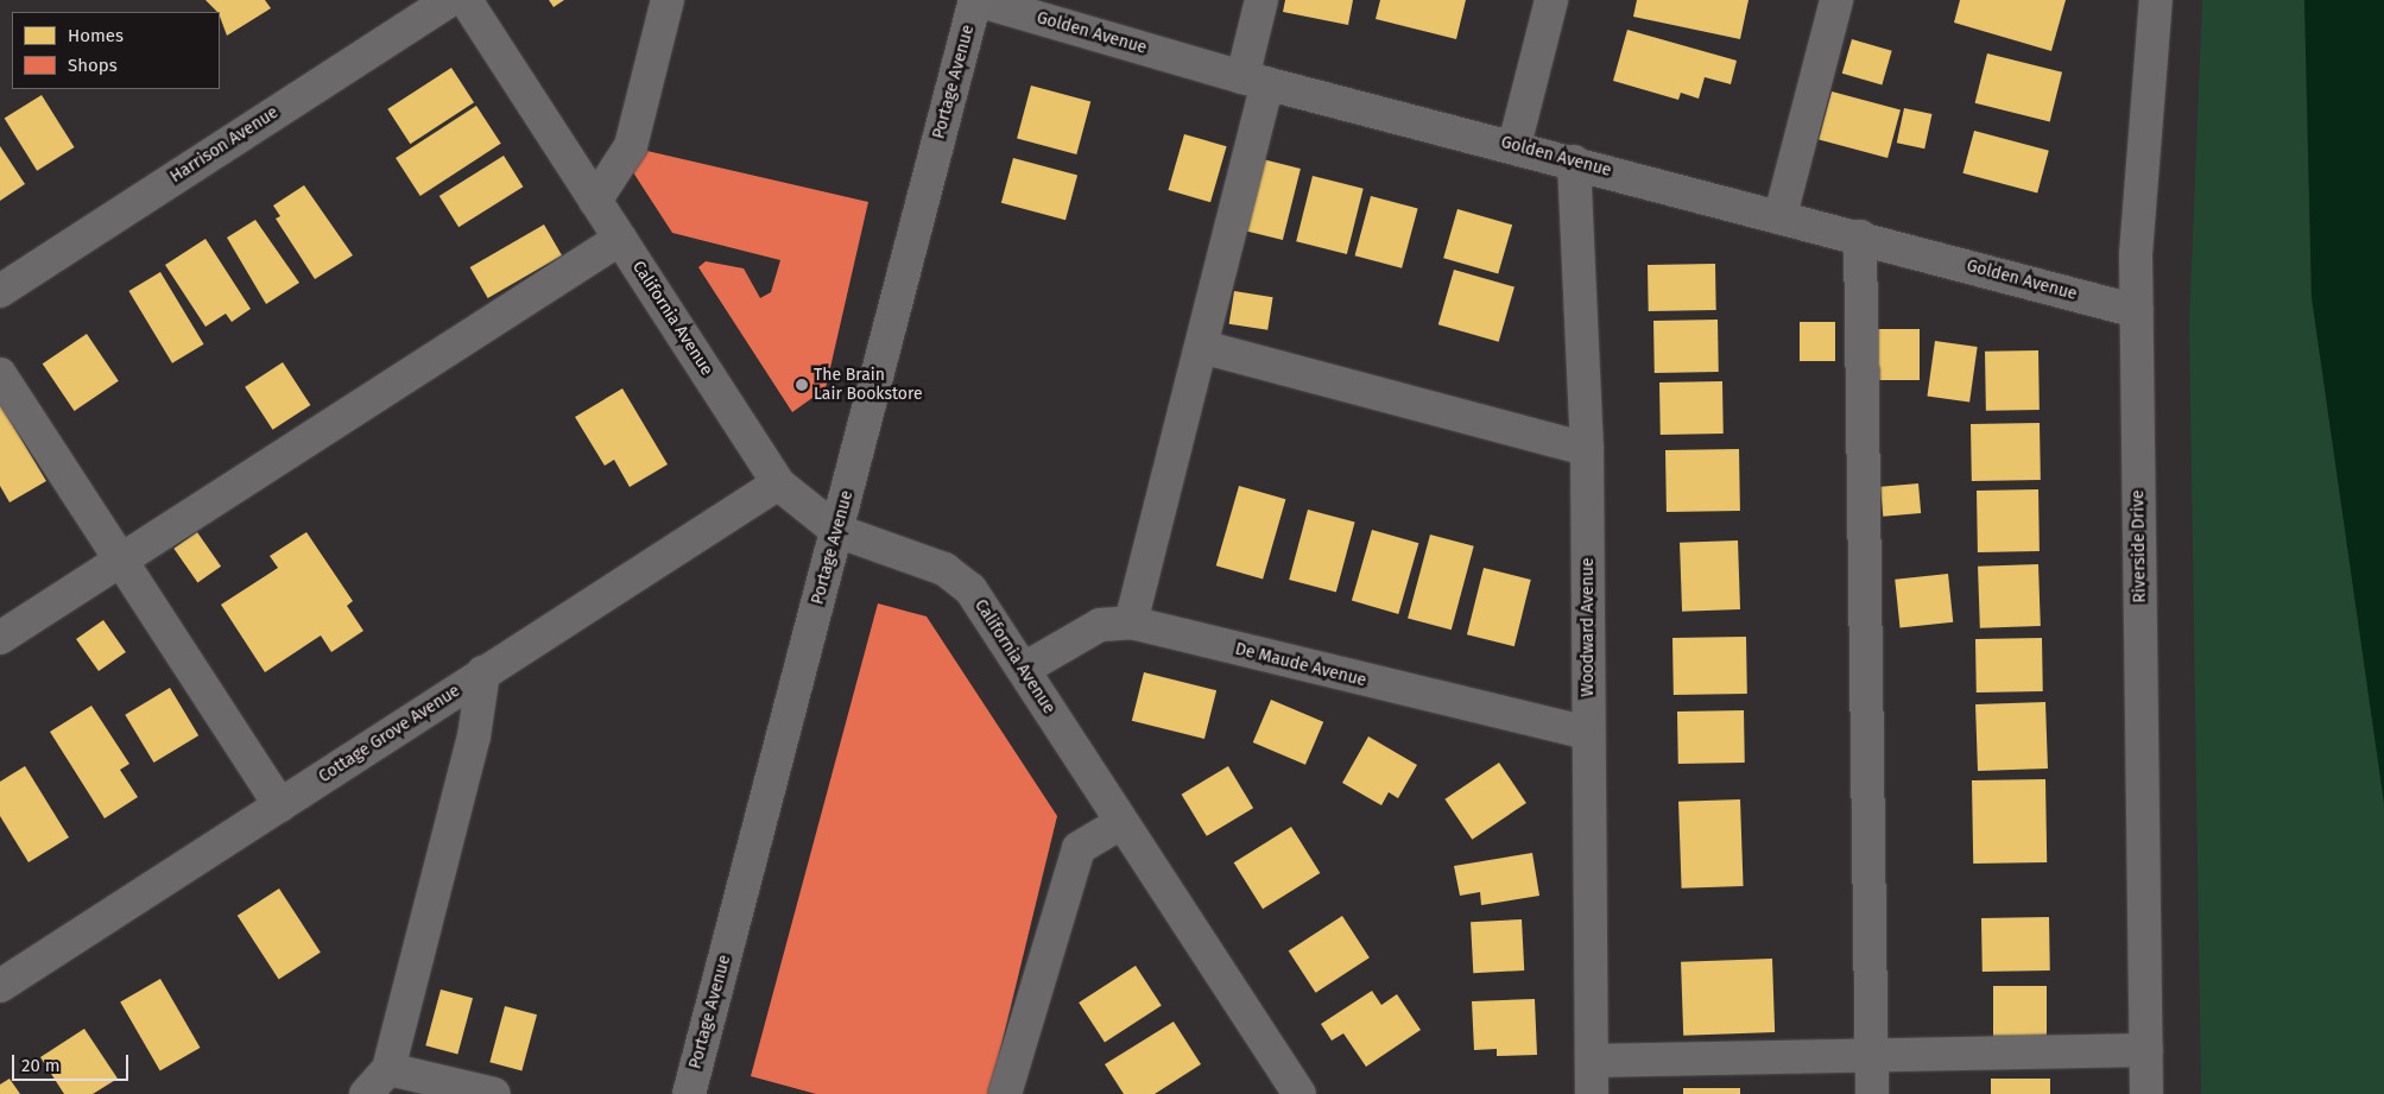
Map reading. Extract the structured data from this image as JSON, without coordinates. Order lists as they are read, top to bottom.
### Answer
{
  "streets": {
    "main road": ["Portage Avenue"],
    "street": [
      "Golden Avenue",
      "Harrison Avenue",
      "California Avenue",
      "Riverside Drive",
      "Woodward Avenue",
      "De Maude Avenue",
      "Cottage Grove Avenue"
    ]
  },
  "crossings": [
    ["Golden Avenue", "Portage Avenue"],
    ["Golden Avenue", "Riverside Drive"],
    ["Golden Avenue", "Woodward Avenue"],
    ["Portage Avenue", "California Avenue"],
    ["California Avenue", "De Maude Avenue"],
    ["California Avenue", "Cottage Grove Avenue"],
    ["Woodward Avenue", "De Maude Avenue"]
  ],
  "places": ["The Brain Lair Bookstore"],
  "legend": ["Homes", "Shops"],
  "scale_bar": "20 m"
}
